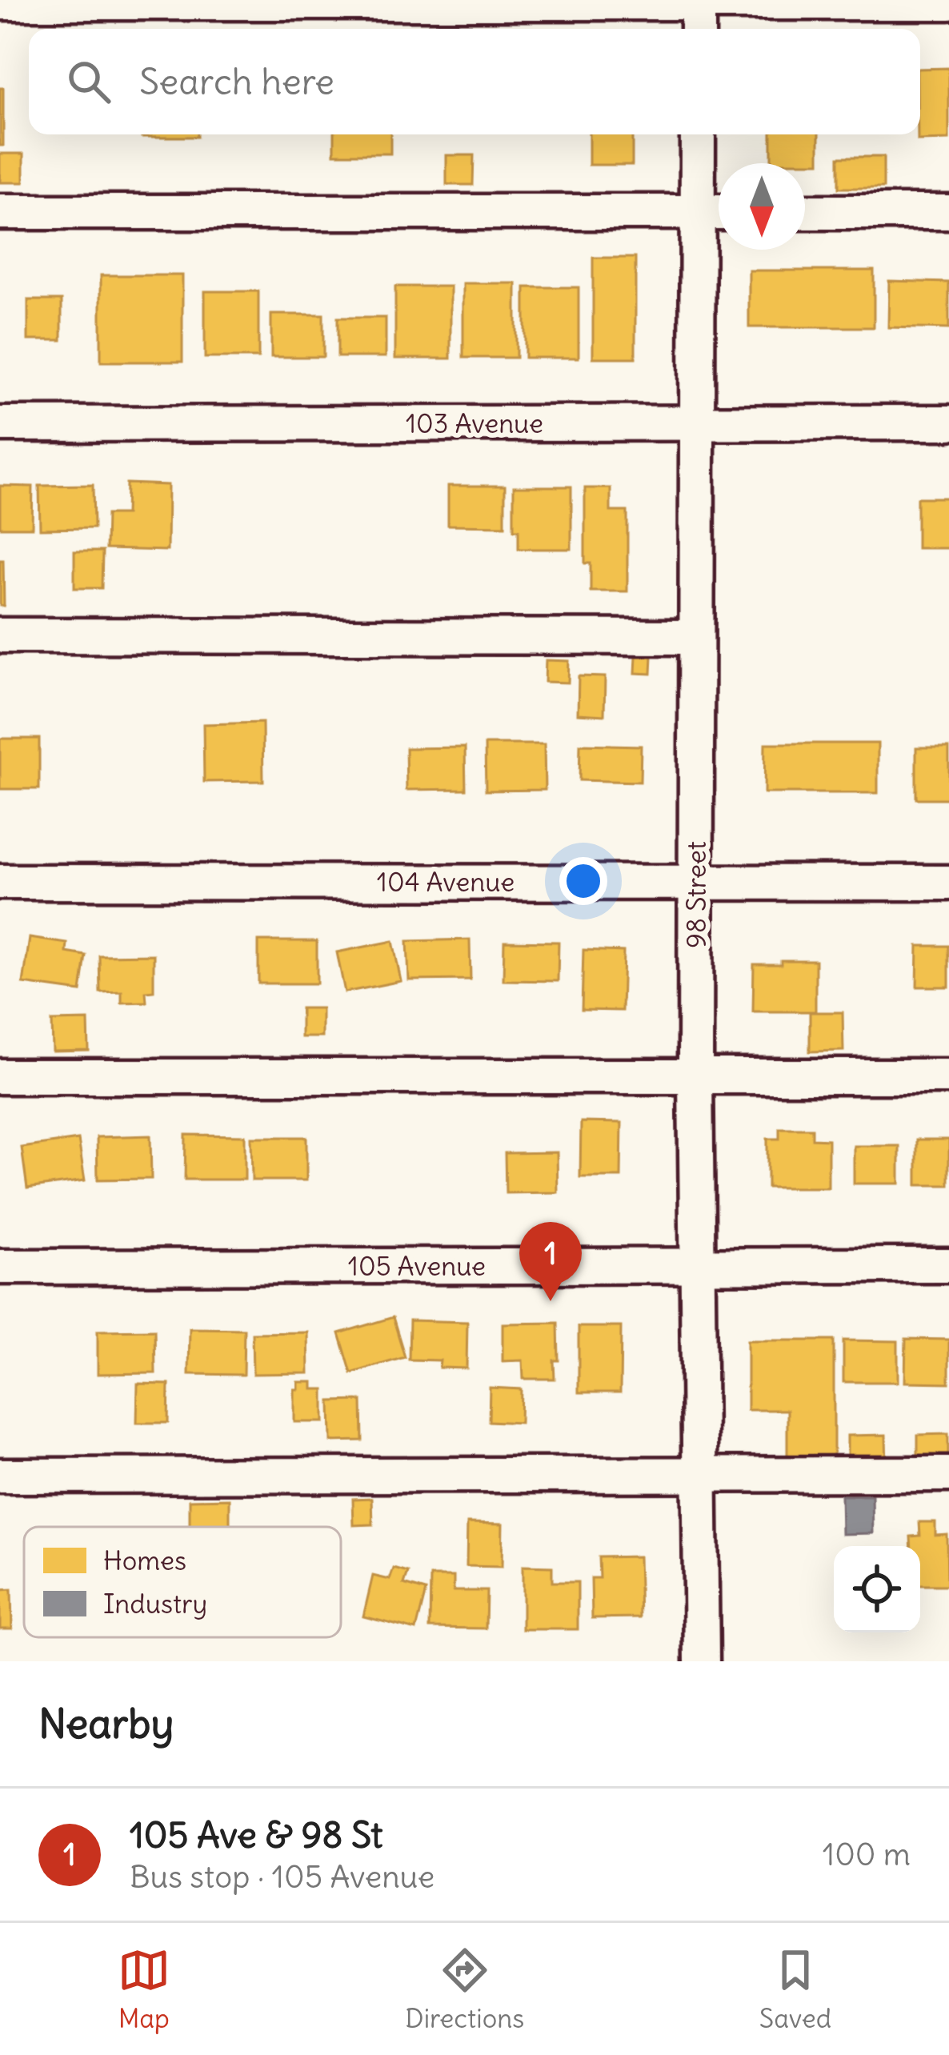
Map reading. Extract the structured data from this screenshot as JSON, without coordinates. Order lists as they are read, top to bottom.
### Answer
{
  "streets": {
    "street": [
      "103 Avenue",
      "104 Avenue",
      "98 Street",
      "105 Avenue"
    ]
  },
  "crossings": [
    ["103 Avenue", "98 Street"],
    ["104 Avenue", "98 Street"],
    ["98 Street", "105 Avenue"]
  ],
  "legend": ["Homes", "Industry"],
  "north": "bottom",
  "page": {
    "search": "Search here",
    "pins": "1",
    "heading": "Nearby",
    "list": [
      {
        "mark": "1",
        "name": "105 Ave & 98 St",
        "note": "Bus stop · 105 Avenue",
        "value": "100 m"
      }
    ],
    "nav": ["Map", "Directions", "Saved"]
  }
}
